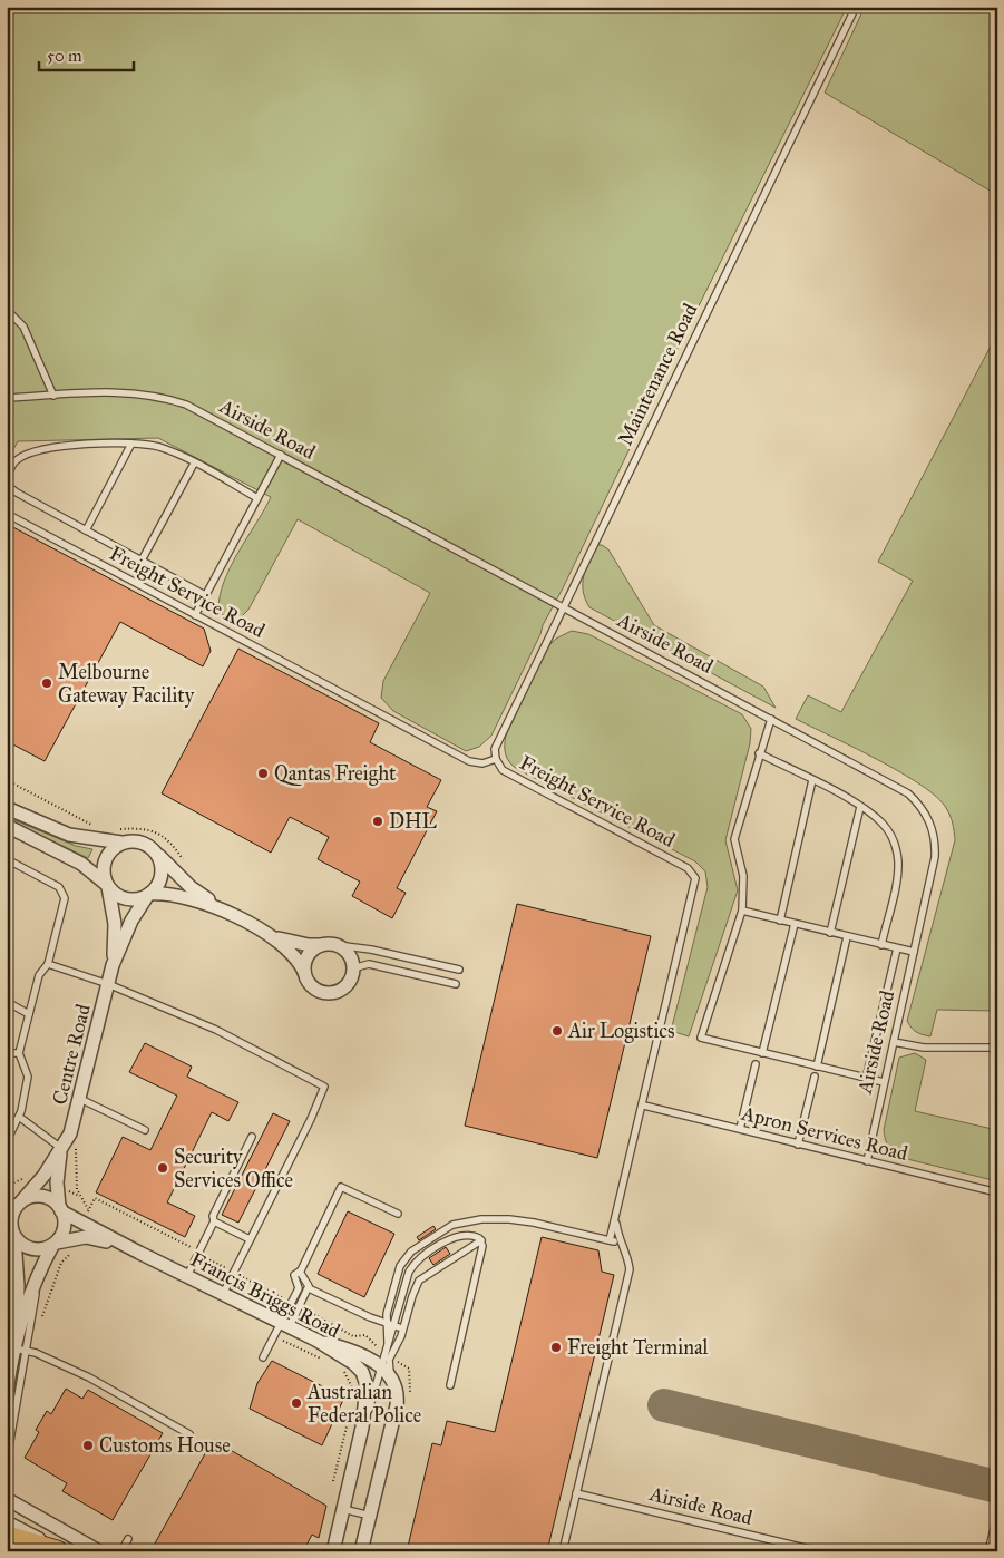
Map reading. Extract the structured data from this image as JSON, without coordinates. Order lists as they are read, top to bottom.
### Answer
{
  "streets": {
    "street": ["Centre Road", "Francis Briggs Road"],
    "lane": [
      "Maintenance Road",
      "Airside Road",
      "Freight Service Road",
      "Apron Services Road"
    ]
  },
  "crossings": [
    ["Maintenance Road", "Airside Road"],
    ["Maintenance Road", "Freight Service Road"],
    ["Airside Road", "Apron Services Road"],
    ["Freight Service Road", "Apron Services Road"],
    ["Centre Road", "Francis Briggs Road"]
  ],
  "places": [
    "Melbourne Gateway Facility",
    "Qantas Freight",
    "DHL",
    "Air Logistics",
    "Security Services Office",
    "Freight Terminal",
    "Australian Federal Police",
    "Customs House"
  ],
  "scale_bar": "50 m"
}
